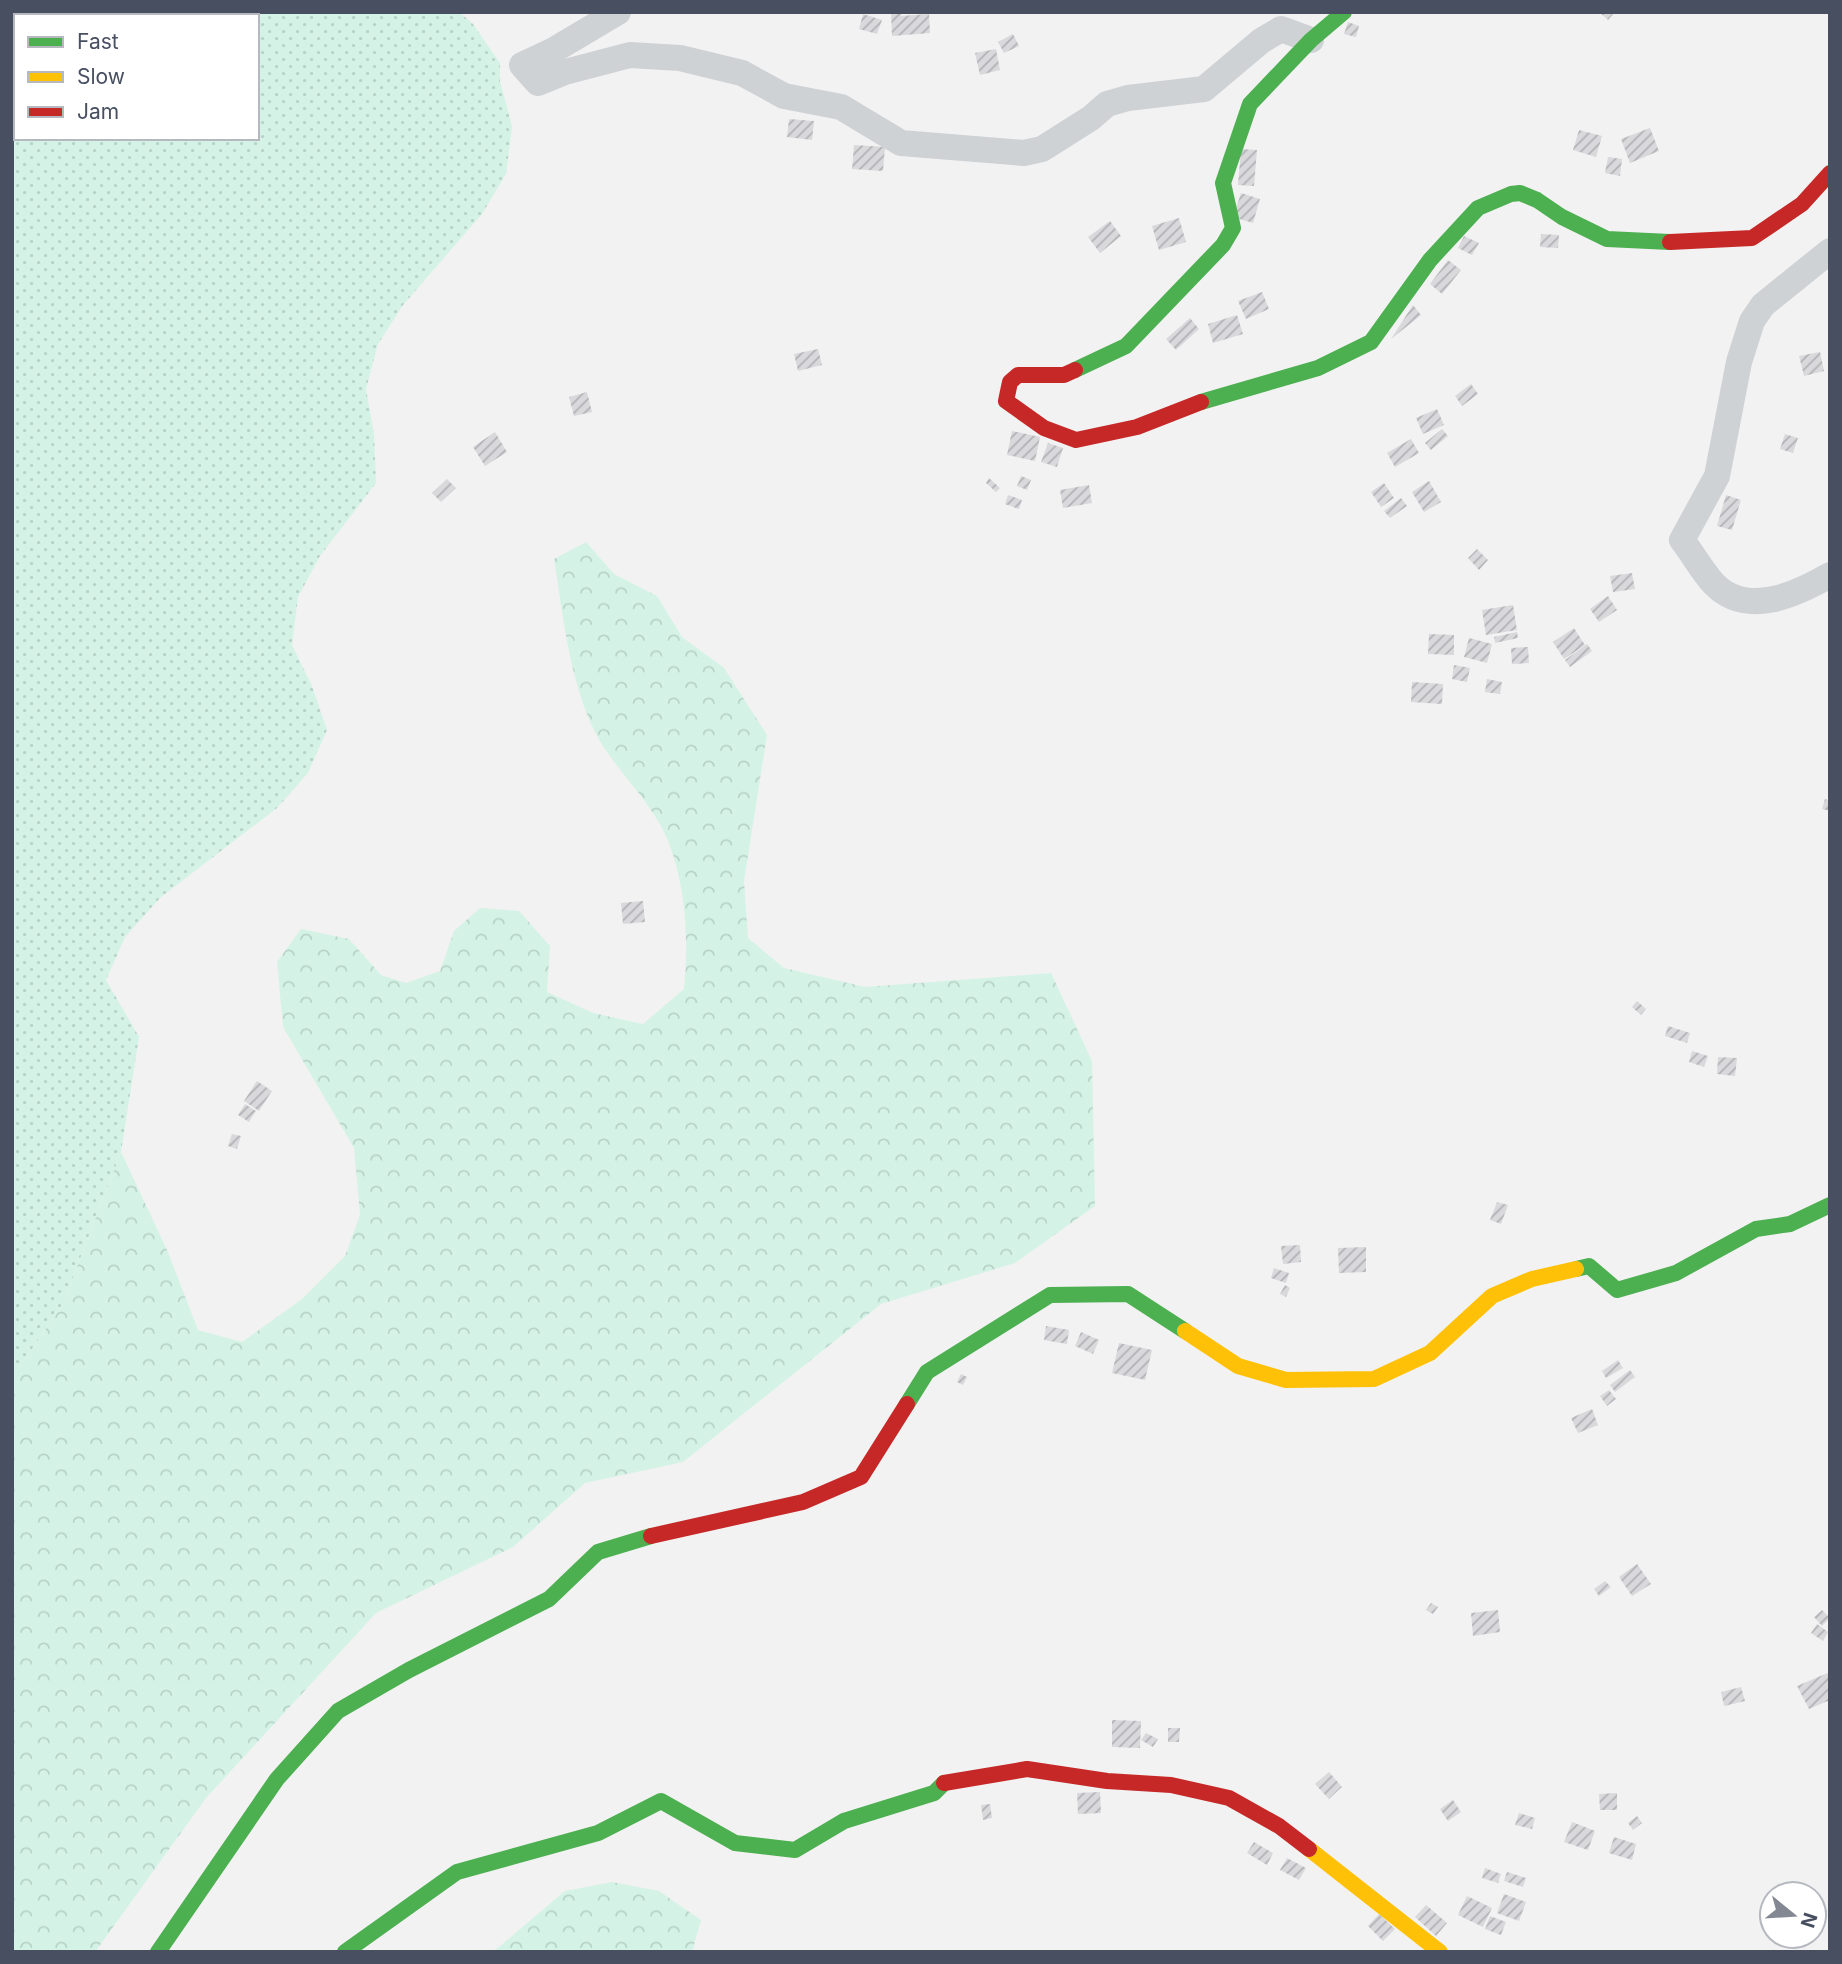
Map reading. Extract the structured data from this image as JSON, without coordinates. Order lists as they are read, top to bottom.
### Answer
{
  "legend": ["Fast", "Slow", "Jam"],
  "north": "right"
}
